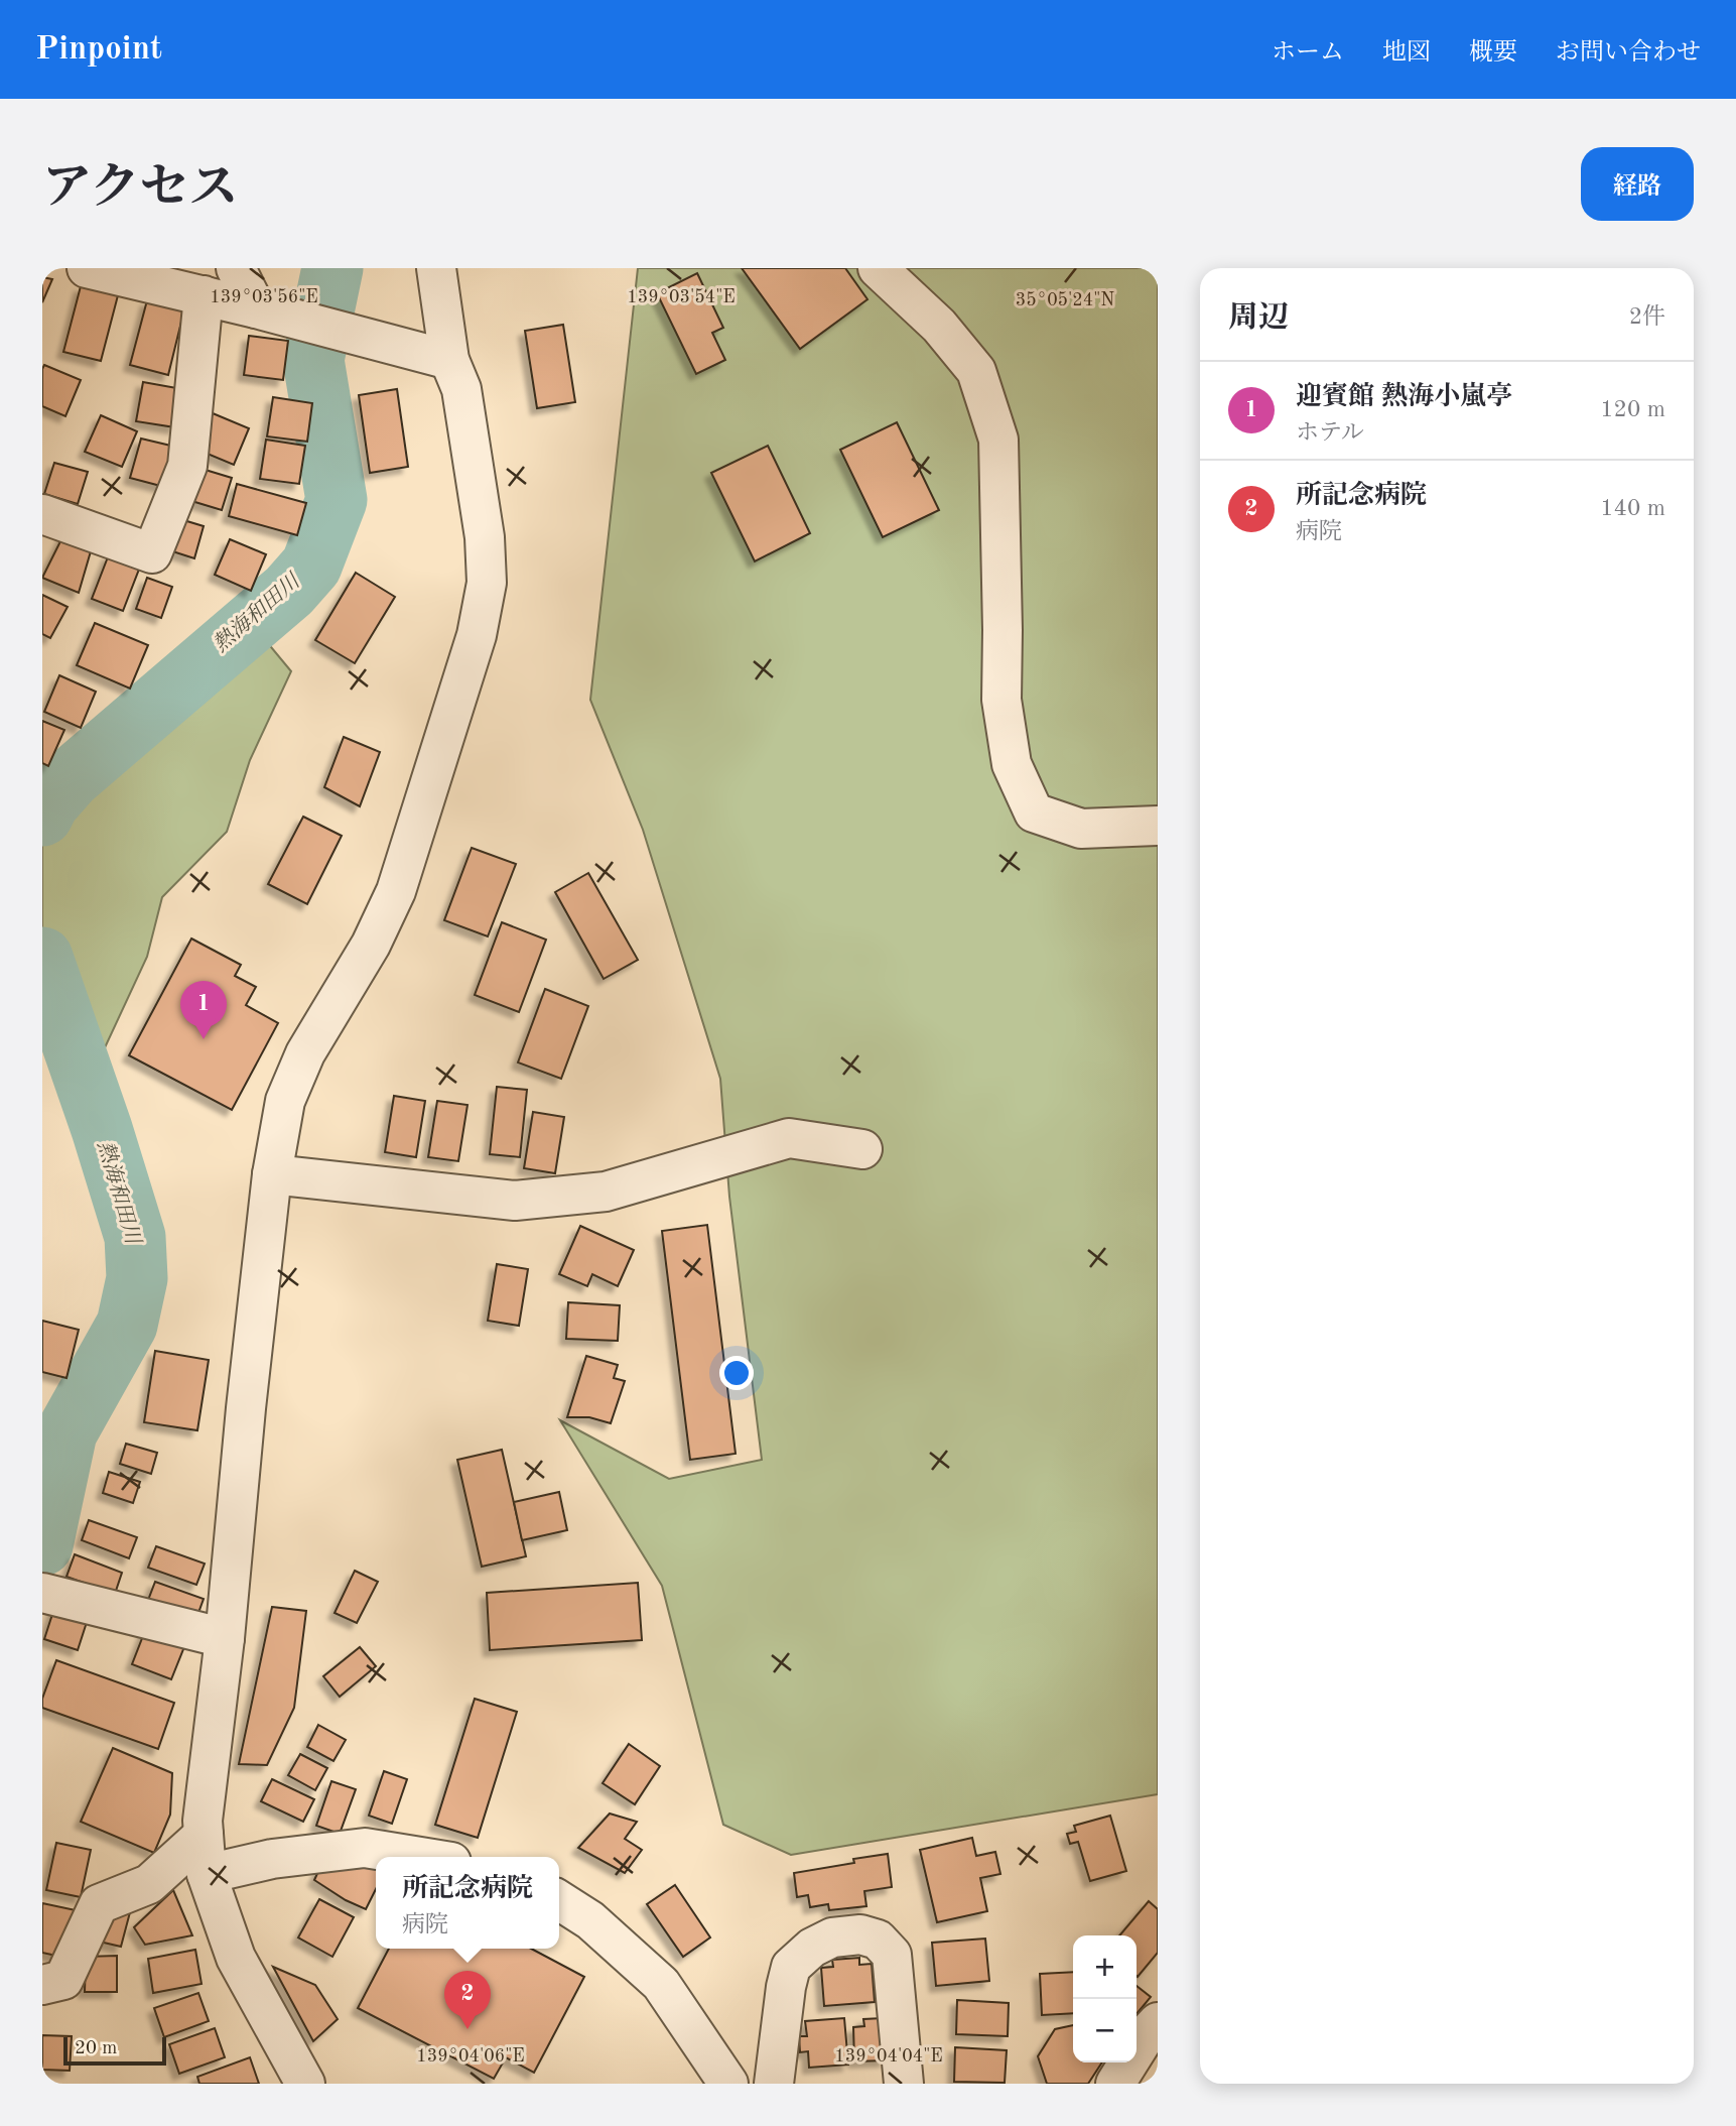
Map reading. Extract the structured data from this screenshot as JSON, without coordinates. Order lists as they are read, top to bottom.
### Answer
{
  "water": ["熱海和田川"],
  "scale_bar": "20 m",
  "page": {
    "header": "Pinpoint",
    "nav": [
      "ホーム",
      "地図",
      "概要",
      "お問い合わせ"
    ],
    "title": "アクセス",
    "buttons": "経路",
    "heading": ["周辺", "2件"],
    "list": [
      {
        "mark": "1",
        "name": "迎賓館 熱海小嵐亭",
        "note": "ホテル",
        "value": "120 m"
      },
      {
        "mark": "2",
        "name": "所記念病院",
        "note": "病院",
        "value": "140 m"
      }
    ],
    "pins": ["1", "2"],
    "popup": ["所記念病院", "病院"],
    "map_buttons": ["+", "−"],
    "scale": "20 m"
  },
  "coordinates": [
    "139°03'56\"E",
    "139°03'54\"E",
    "35°05'24\"N",
    "139°04'06\"E",
    "139°04'04\"E"
  ]
}
